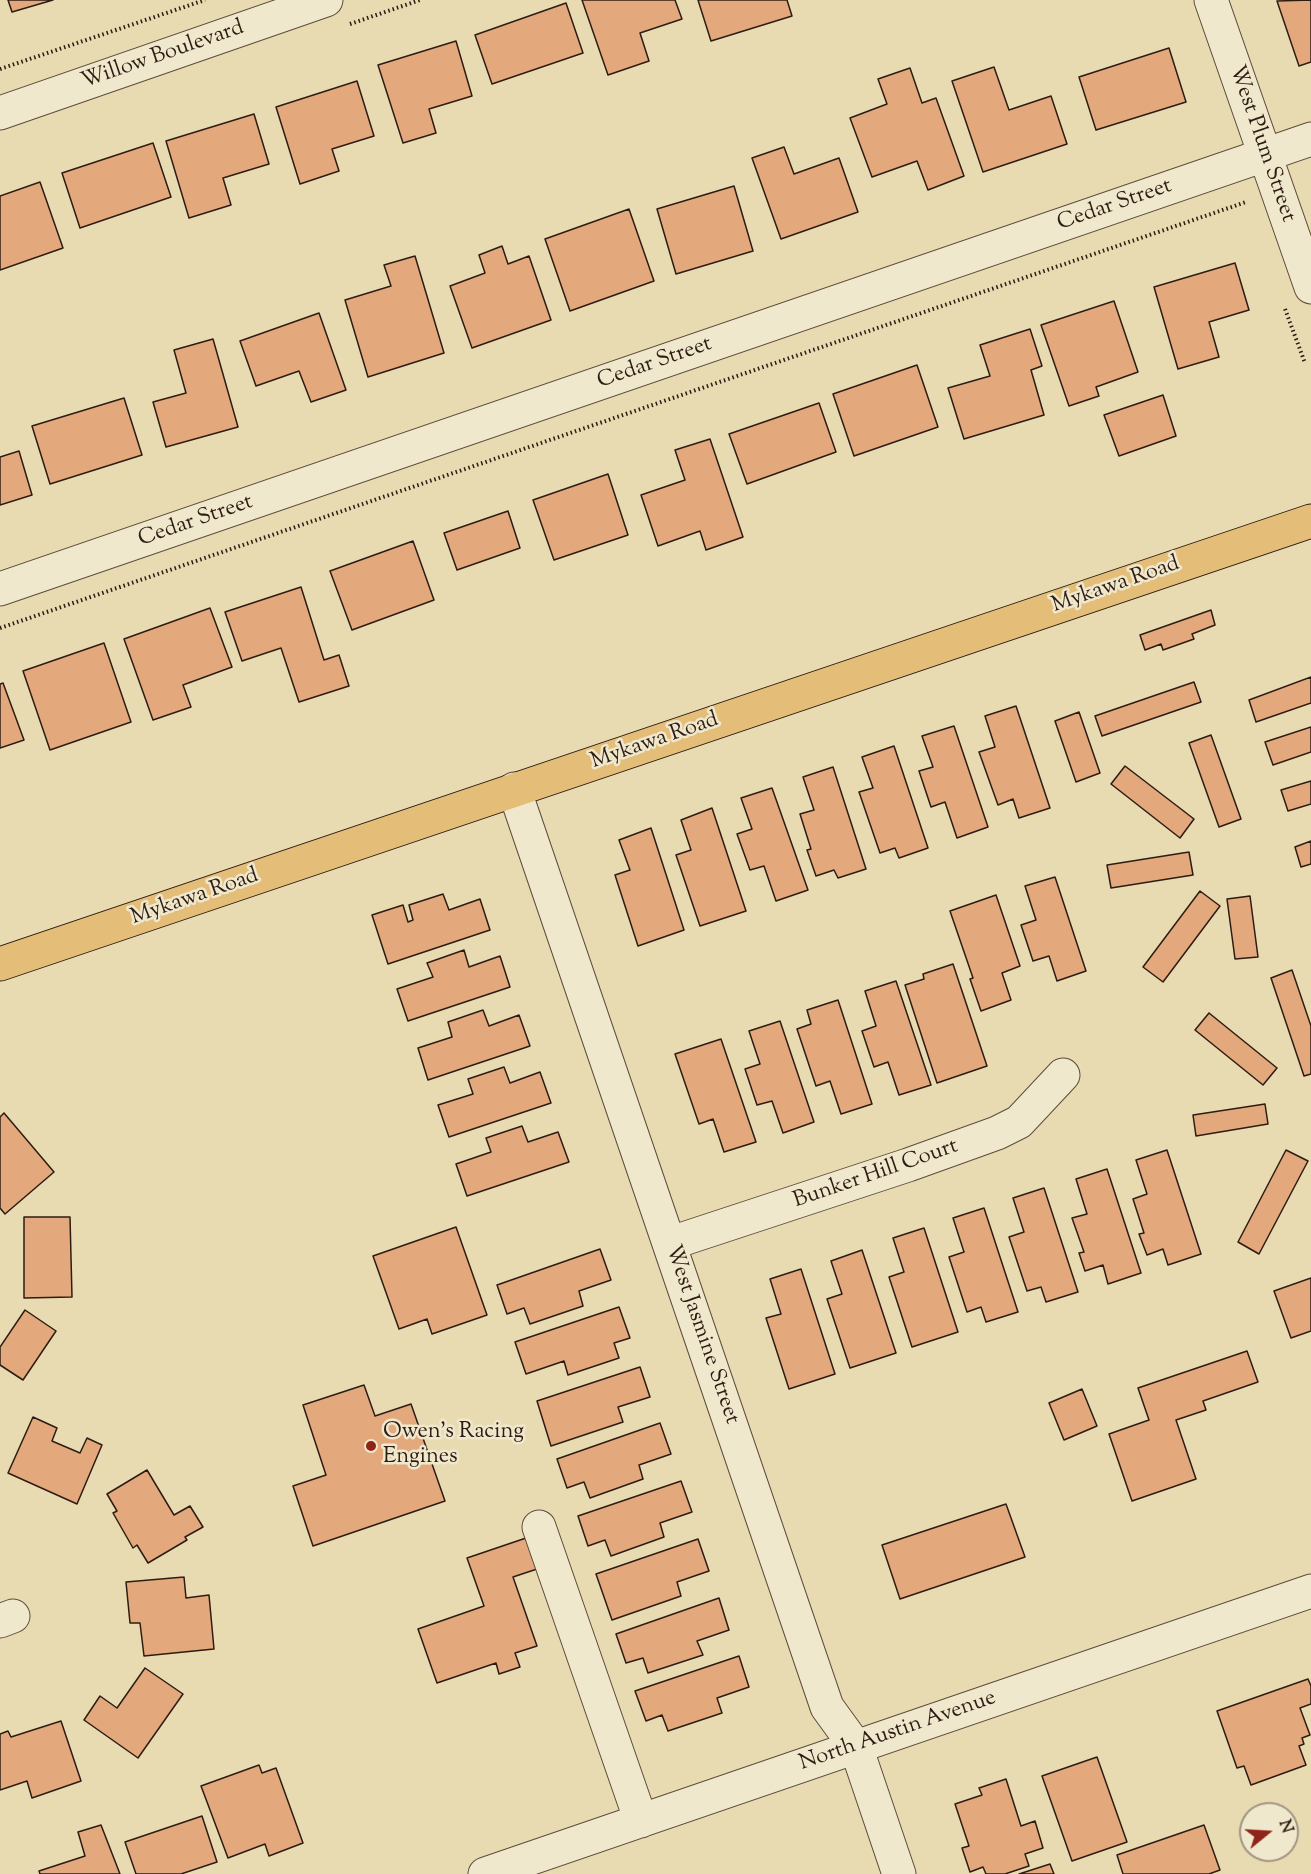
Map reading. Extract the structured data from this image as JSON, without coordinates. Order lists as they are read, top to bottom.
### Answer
{
  "streets": {
    "main road": ["Mykawa Road"],
    "street": [
      "Willow Boulevard",
      "West Plum Street",
      "Cedar Street",
      "Bunker Hill Court",
      "West Jasmine Street",
      "North Austin Avenue"
    ]
  },
  "crossings": [
    ["West Plum Street", "Cedar Street"],
    ["Mykawa Road", "West Jasmine Street"],
    ["Bunker Hill Court", "West Jasmine Street"],
    ["West Jasmine Street", "North Austin Avenue"]
  ],
  "places": ["Owen's Racing Engines"],
  "north": "right"
}
